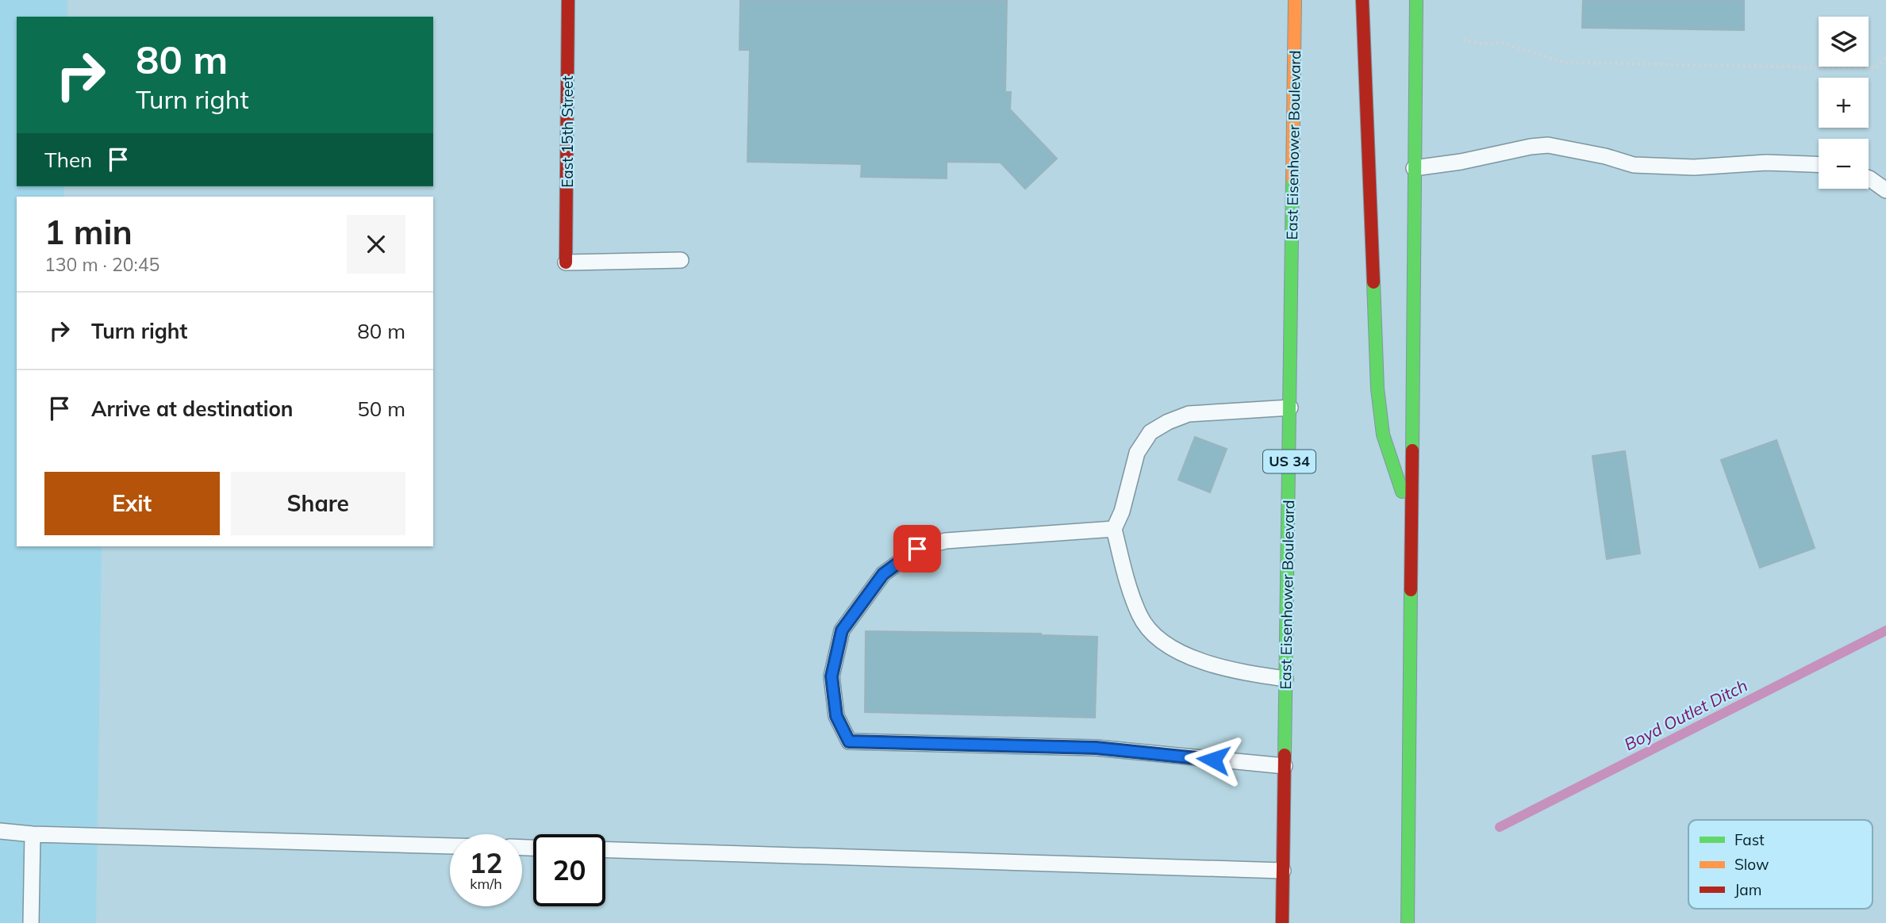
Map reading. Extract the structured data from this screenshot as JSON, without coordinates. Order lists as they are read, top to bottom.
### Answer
{
  "streets": {
    "main road": ["East 15th Street", "East Eisenhower Boulevard", "US 34"]
  },
  "water": ["Boyd Outlet Ditch"],
  "legend": ["Fast", "Slow", "Jam"],
  "page": {
    "map_buttons": ["+", "−"],
    "turn": ["80 m", "Turn right"],
    "then": "Then",
    "heading": ["1 min", "130 m · 20:45"],
    "list": [
      {
        "name": "Turn right",
        "value": "80 m"
      },
      {
        "name": "Arrive at destination",
        "value": "50 m"
      }
    ],
    "buttons": ["Exit", "Share"],
    "speed": "12 km/h",
    "limit": "20"
  }
}
